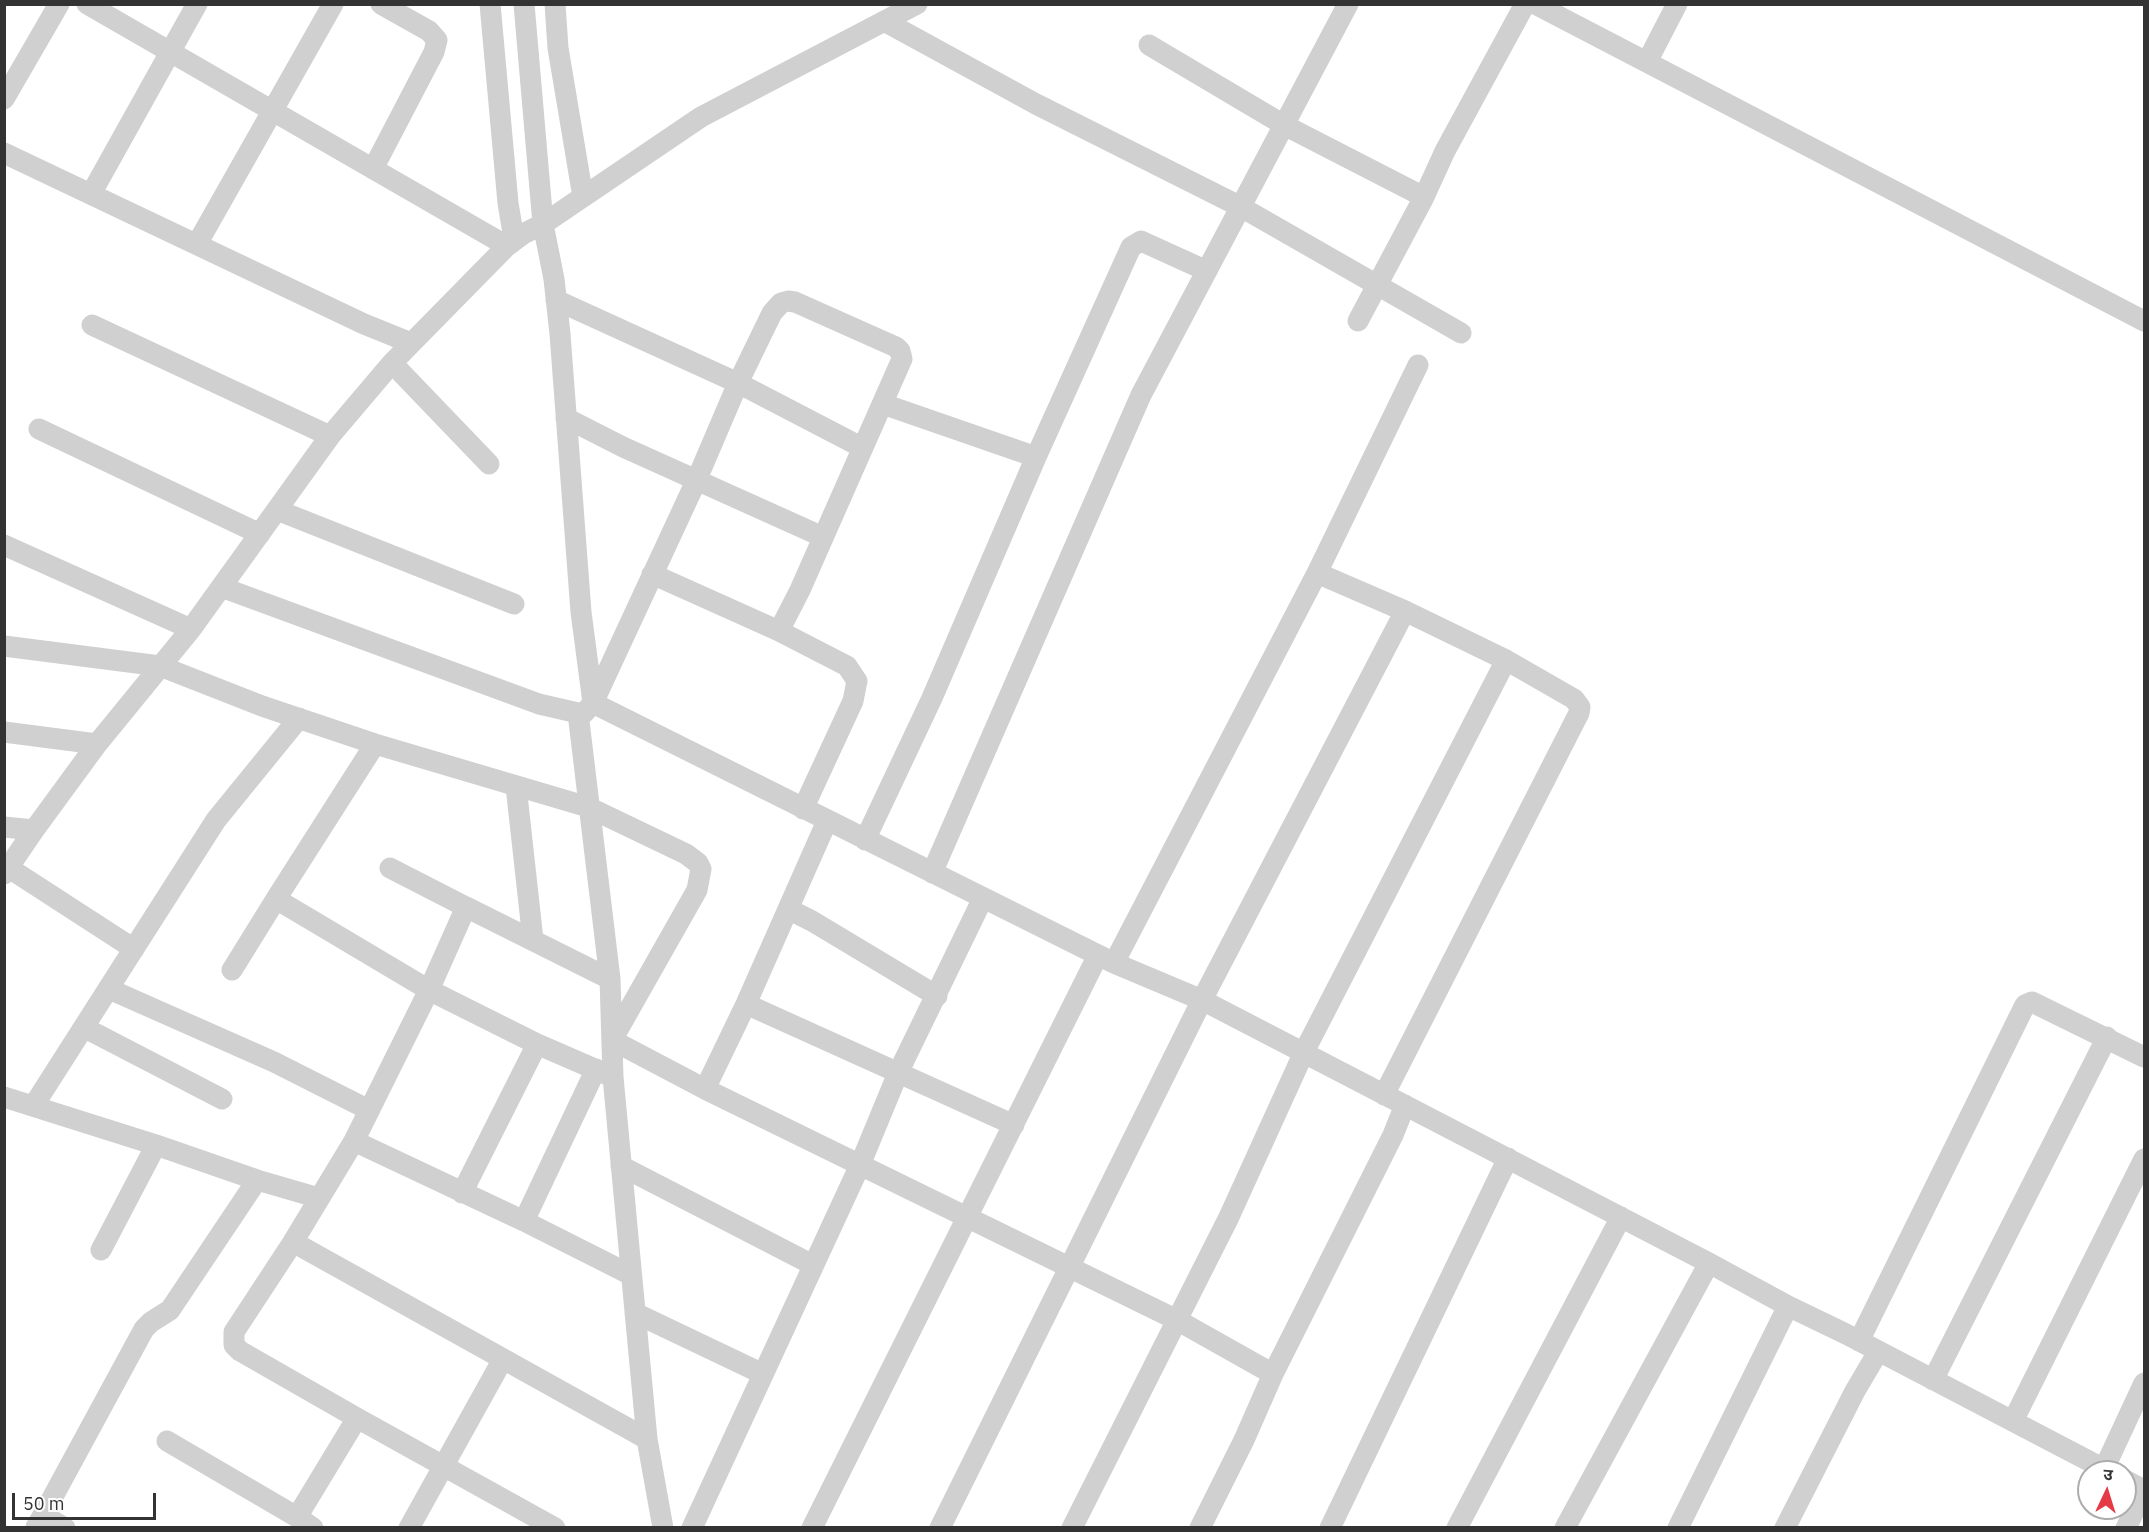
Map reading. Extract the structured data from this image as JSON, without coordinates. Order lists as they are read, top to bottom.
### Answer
{
  "scale_bar": "50 m",
  "north": "top"
}
